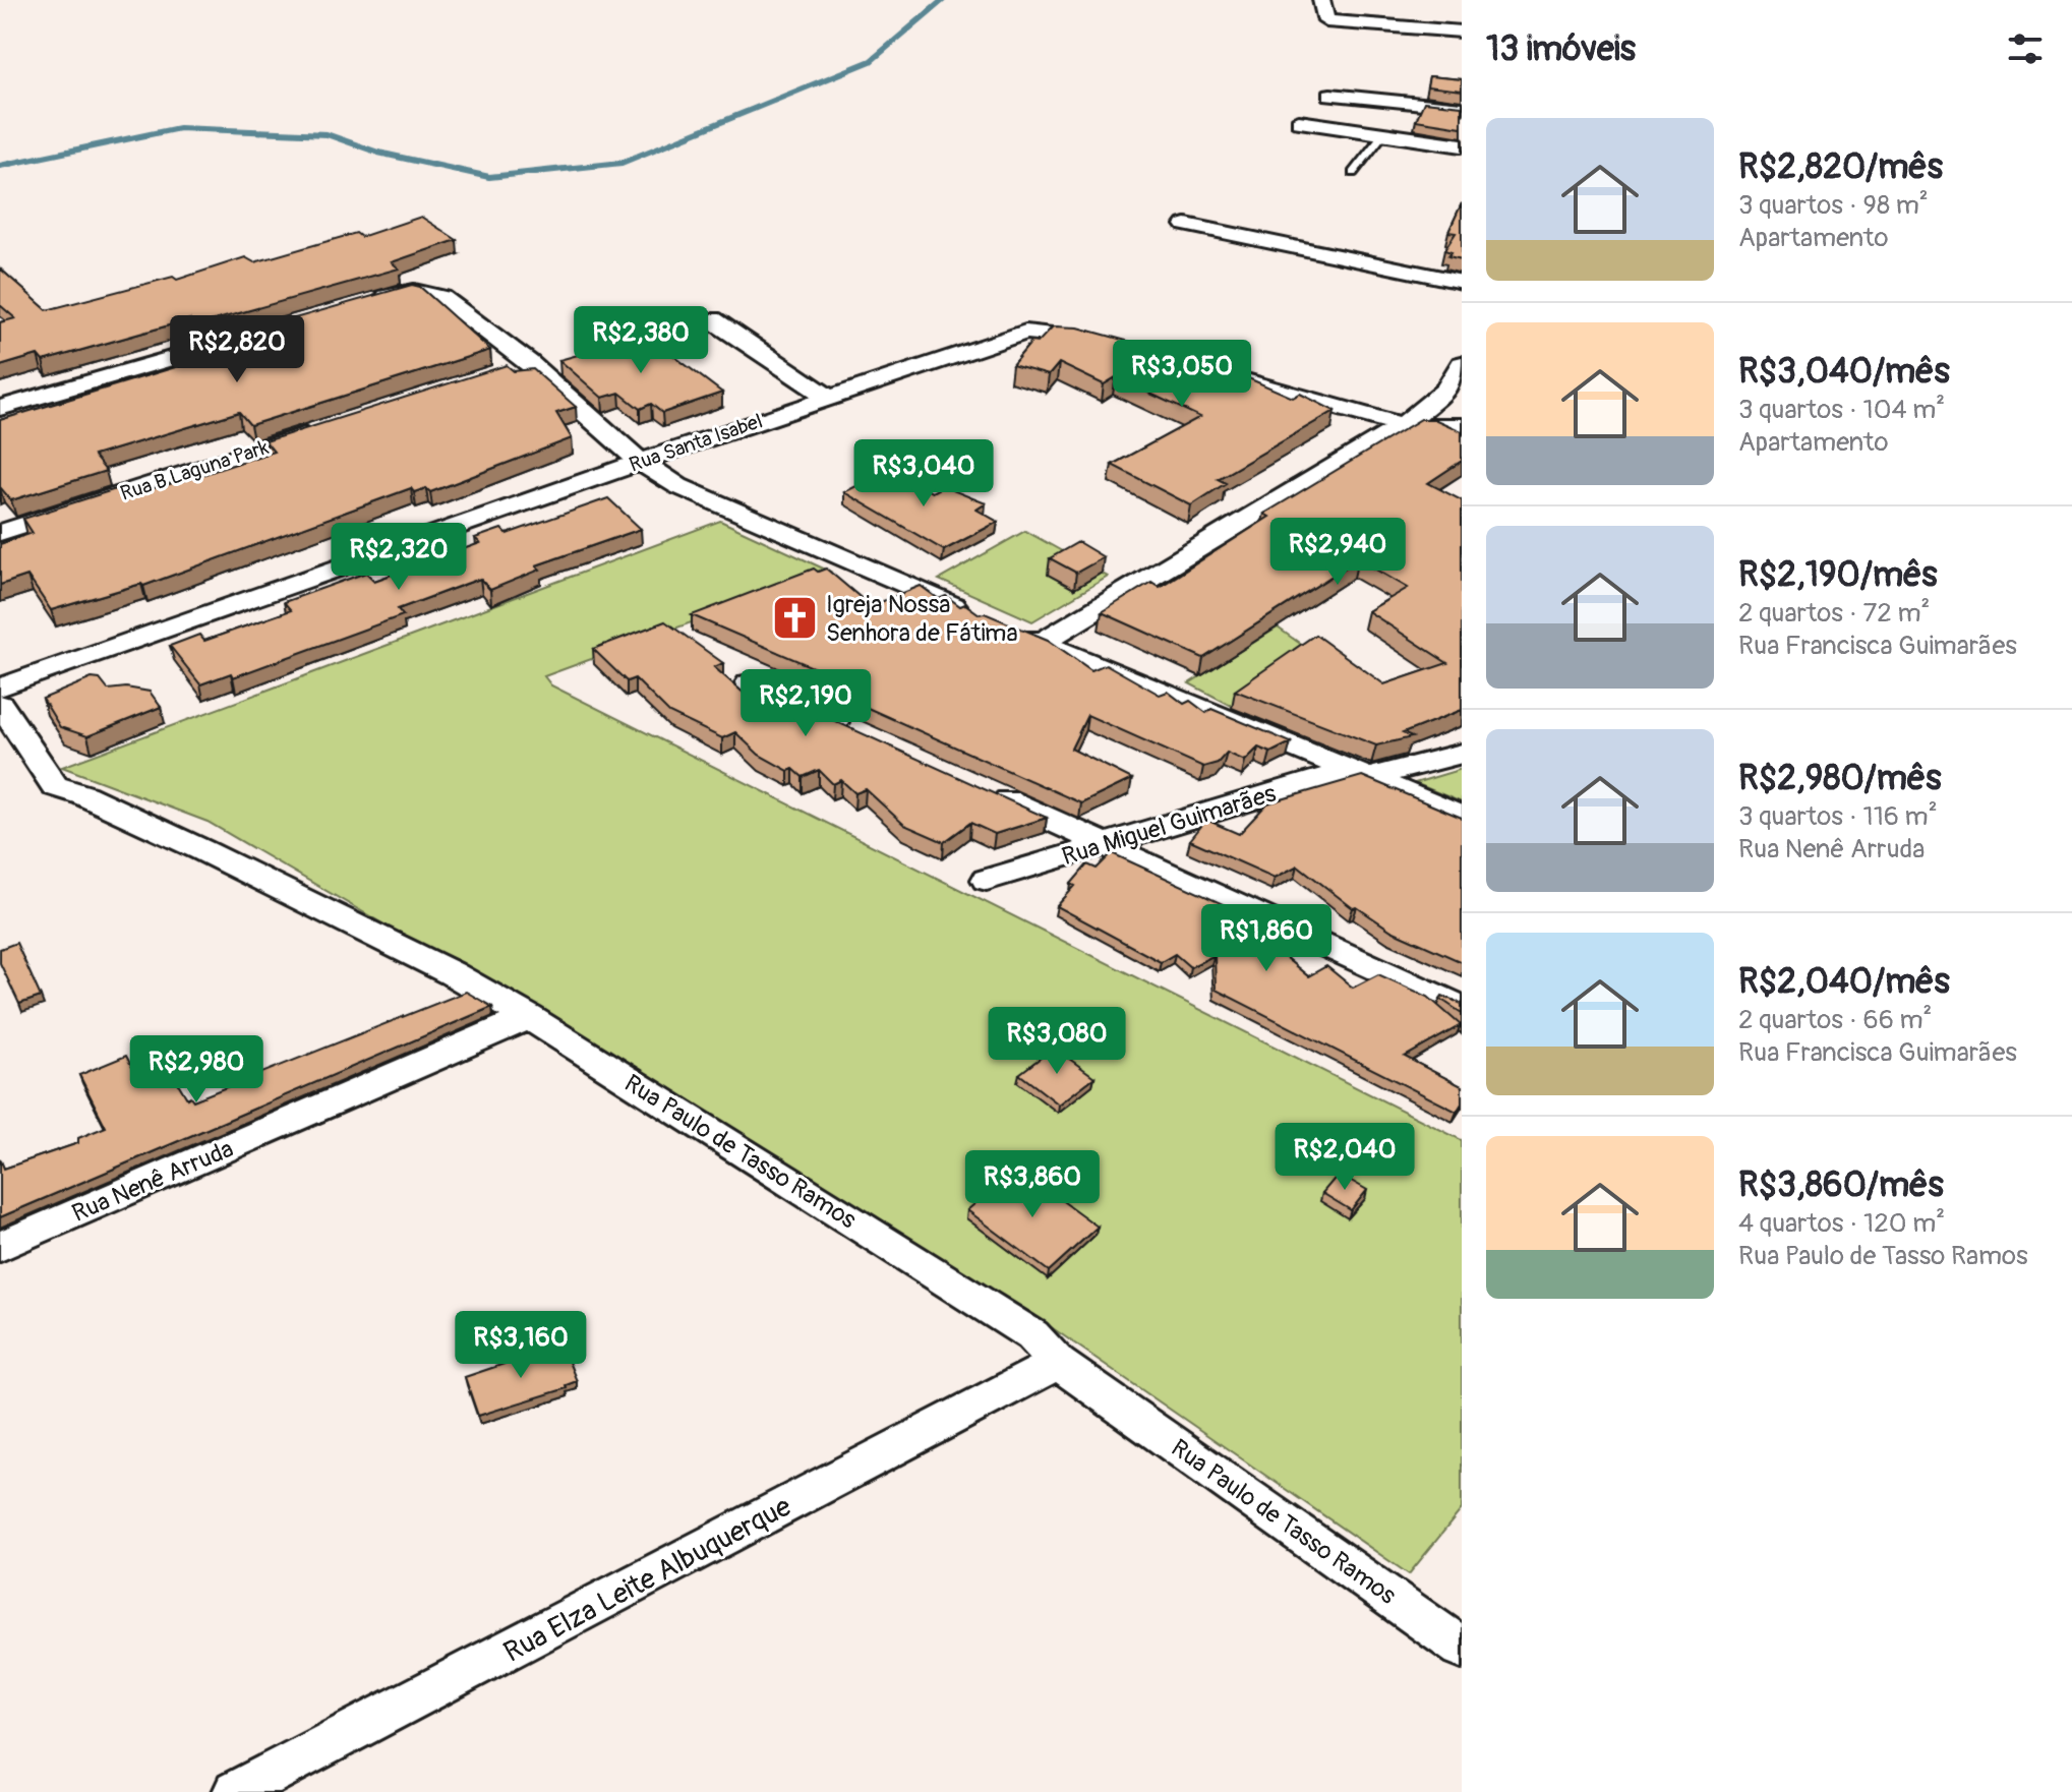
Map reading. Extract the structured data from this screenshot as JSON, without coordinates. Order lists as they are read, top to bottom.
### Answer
{
  "streets": {
    "street": [
      "Rua Santa Isabel",
      "Rua B Laguna Park",
      "Rua Miguel Guimarães",
      "Rua Paulo de Tasso Ramos",
      "Rua Nenê Arruda",
      "Rua Elza Leite Albuquerque"
    ]
  },
  "crossings": [
    ["Rua Paulo de Tasso Ramos", "Rua Nenê Arruda"],
    ["Rua Paulo de Tasso Ramos", "Rua Elza Leite Albuquerque"]
  ],
  "places": {
    "church": ["Igreja Nossa Senhora de Fátima"]
  },
  "page": {
    "heading": "13 imóveis",
    "list": [
      {
        "name": "R$2,820/mês",
        "note": "3 quartos · 98 m² · Apartamento"
      },
      {
        "name": "R$3,040/mês",
        "note": "3 quartos · 104 m² · Apartamento"
      },
      {
        "name": "R$2,190/mês",
        "note": "2 quartos · 72 m² · Rua Francisca Guimarães"
      },
      {
        "name": "R$2,980/mês",
        "note": "3 quartos · 116 m² · Rua Nenê Arruda"
      },
      {
        "name": "R$2,040/mês",
        "note": "2 quartos · 66 m² · Rua Francisca Guimarães"
      },
      {
        "name": "R$3,860/mês",
        "note": "4 quartos · 120 m² · Rua Paulo de Tasso Ramos"
      }
    ],
    "price": [
      "R$2,380",
      "R$2,820",
      "R$3,050",
      "R$3,040",
      "R$2,940",
      "R$2,320",
      "R$2,190",
      "R$1,860",
      "R$3,080",
      "R$2,980",
      "R$2,040",
      "R$3,860",
      "R$3,160"
    ]
  }
}
